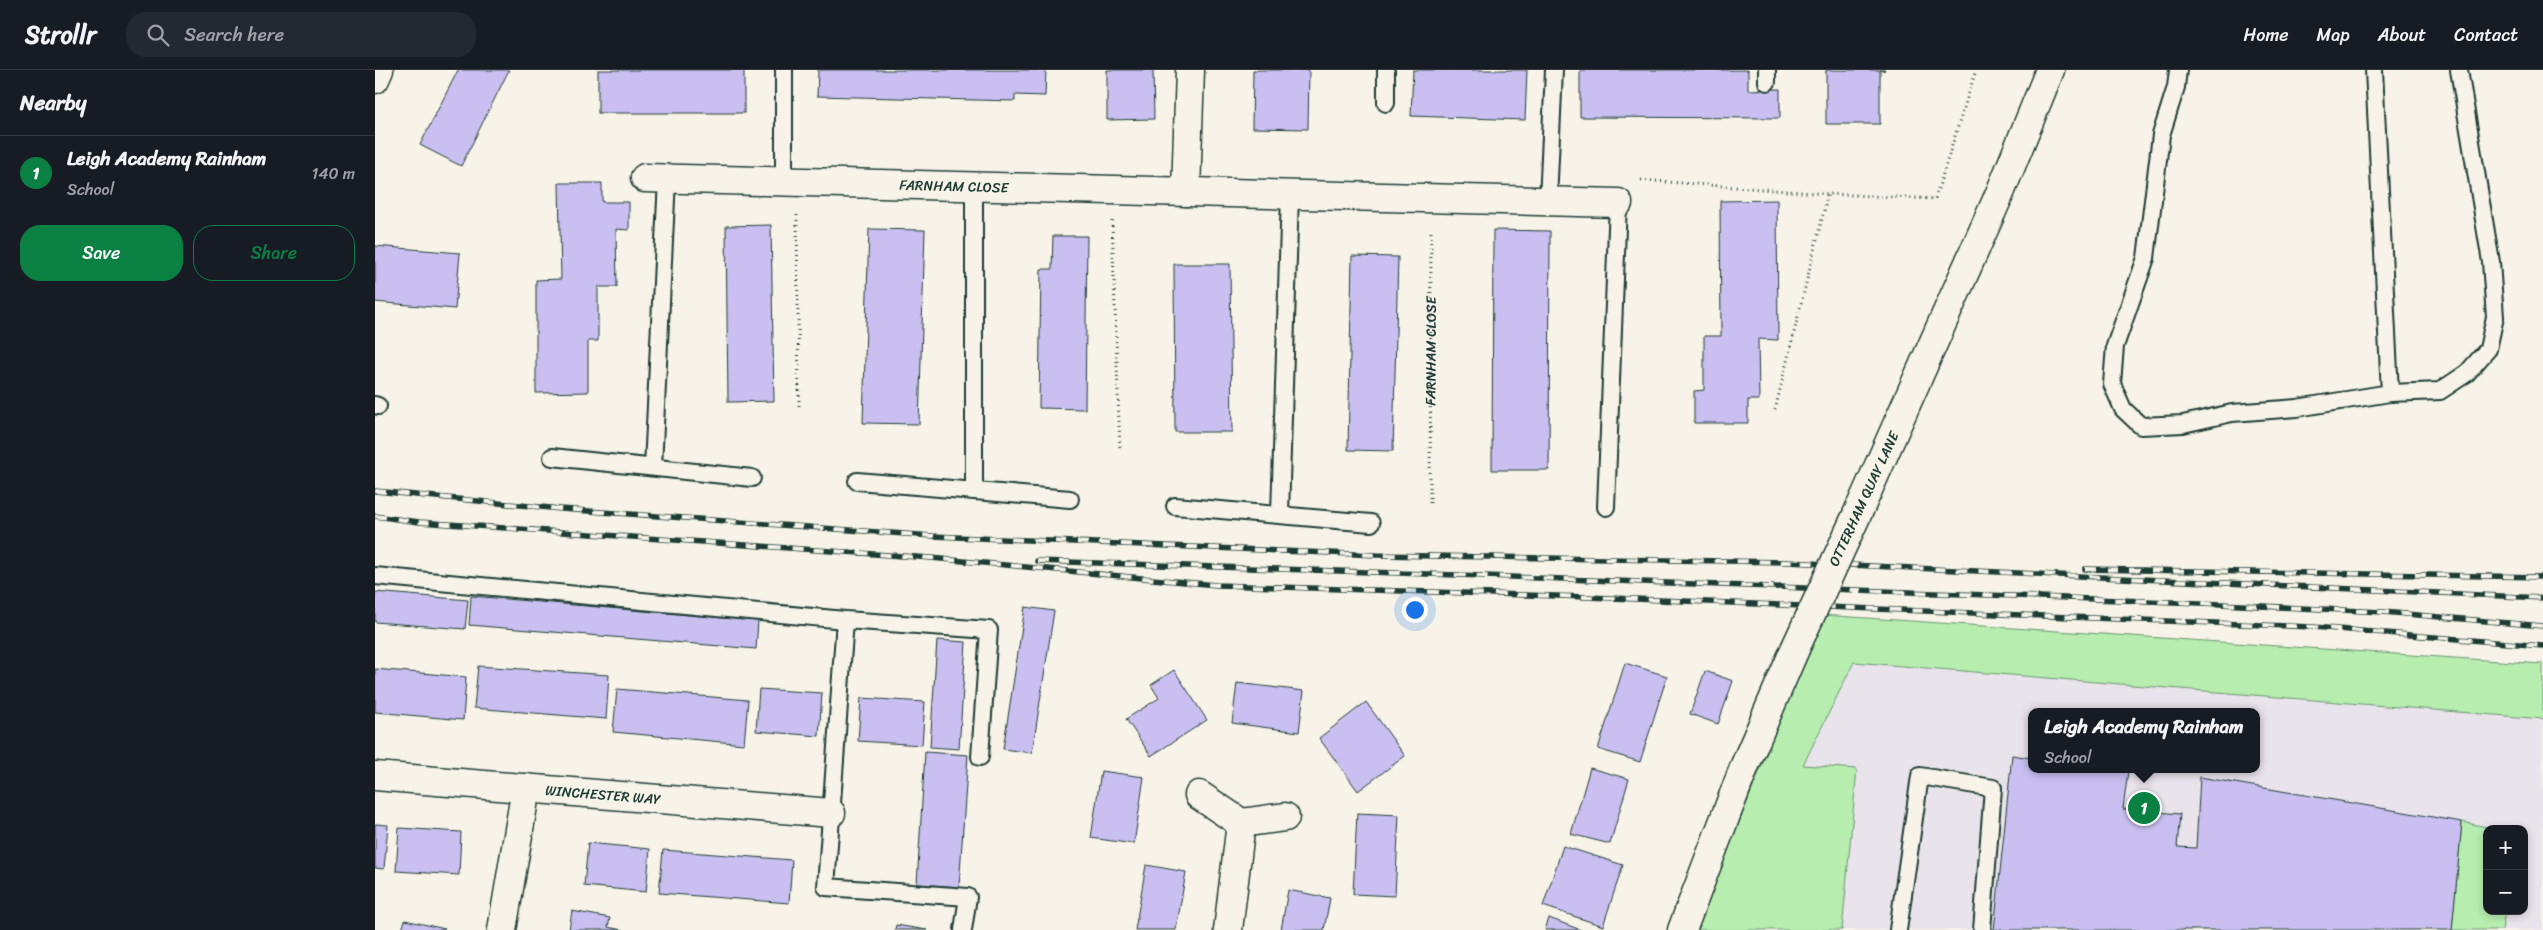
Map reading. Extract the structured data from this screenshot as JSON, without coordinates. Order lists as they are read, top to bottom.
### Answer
{
  "streets": {
    "street": ["FARNHAM CLOSE", "OTTERHAM QUAY LANE", "WINCHESTER WAY"]
  },
  "page": {
    "header": "Strollr",
    "search": "Search here",
    "nav": [
      "Home",
      "Map",
      "About",
      "Contact"
    ],
    "heading": "Nearby",
    "list": [
      {
        "mark": "1",
        "name": "Leigh Academy Rainham",
        "note": "School",
        "value": "140 m"
      }
    ],
    "buttons": ["Save", "Share"],
    "popup": ["Leigh Academy Rainham", "School"],
    "pins": "1",
    "map_buttons": ["+", "−"]
  }
}
